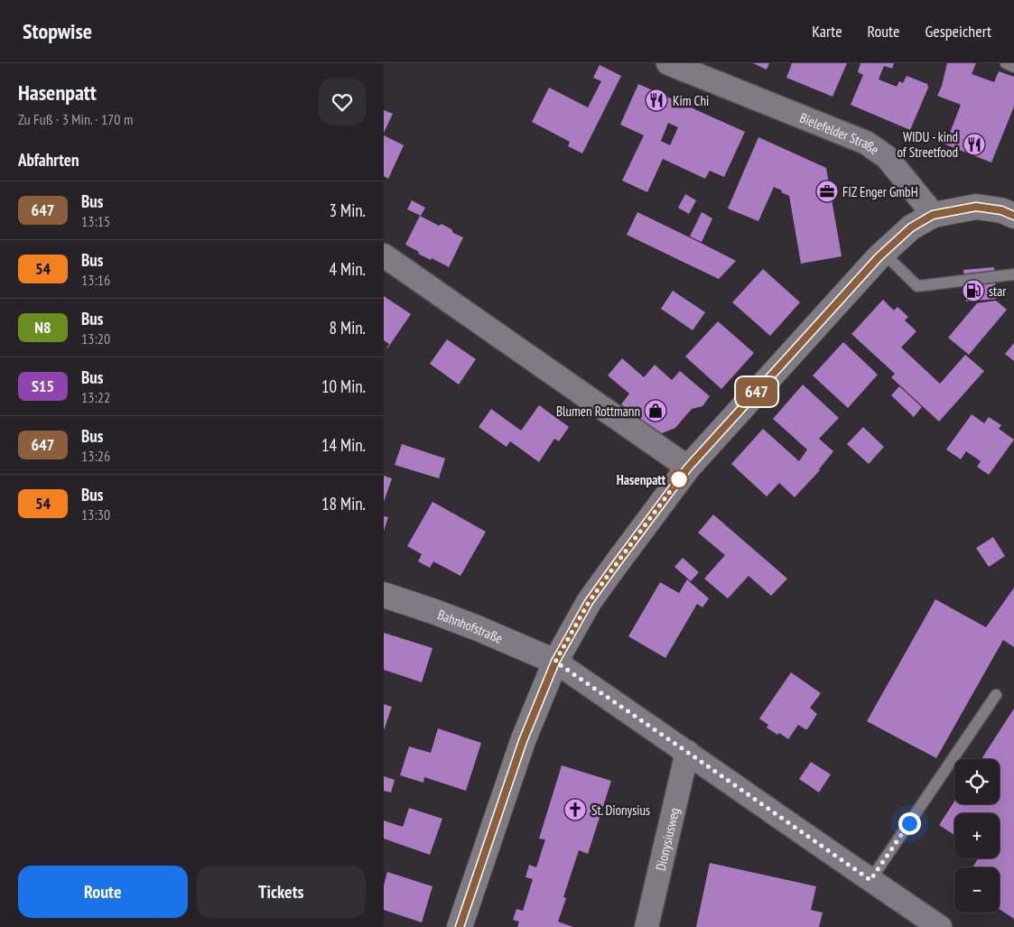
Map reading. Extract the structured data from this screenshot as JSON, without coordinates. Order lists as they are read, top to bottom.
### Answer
{
  "streets": {
    "main road": ["Bahnhofstraße"],
    "street": ["Bielefelder Straße", "Dionysiusweg"]
  },
  "places": {
    "restaurant": ["Kim Chi", "WIDU - kind of Streetfood"],
    "office": ["FIZ Enger GmbH"],
    "fuel station": ["star"],
    "shop": ["Blumen Rottmann"],
    "other": ["Hasenpatt"],
    "church": ["St. Dionysius"]
  },
  "lines": ["bus line 647"],
  "page": {
    "header": "Stopwise",
    "nav": ["Karte", "Route", "Gespeichert"],
    "heading": [
      ["Hasenpatt", "Zu Fuß · 3 Min. · 170 m"],
      "Abfahrten"
    ],
    "on_map": "647",
    "list": [
      {
        "mark": "647",
        "name": "Bus",
        "note": "13:15",
        "value": "3 Min."
      },
      {
        "mark": "54",
        "name": "Bus",
        "note": "13:16",
        "value": "4 Min."
      },
      {
        "mark": "N8",
        "name": "Bus",
        "note": "13:20",
        "value": "8 Min."
      },
      {
        "mark": "S15",
        "name": "Bus",
        "note": "13:22",
        "value": "10 Min."
      },
      {
        "mark": "647",
        "name": "Bus",
        "note": "13:26",
        "value": "14 Min."
      },
      {
        "mark": "54",
        "name": "Bus",
        "note": "13:30",
        "value": "18 Min."
      }
    ],
    "map_buttons": ["+", "−"],
    "buttons": ["Route", "Tickets"]
  }
}
